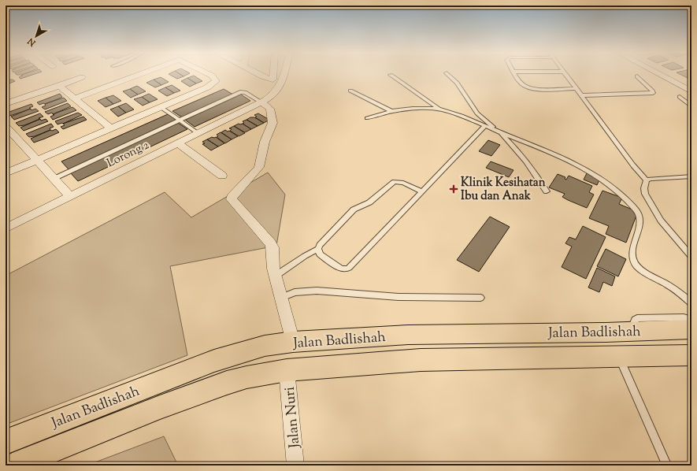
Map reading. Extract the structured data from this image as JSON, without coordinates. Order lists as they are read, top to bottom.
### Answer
{
  "streets": {
    "main road": ["Jalan Badlishah"],
    "street": ["Lorong 2", "Jalan Nuri"]
  },
  "crossings": [
    ["Jalan Badlishah", "Jalan Nuri"]
  ],
  "places": {
    "health": ["Klinik Kesihatan Ibu dan Anak"]
  },
  "north": "bottom left"
}
